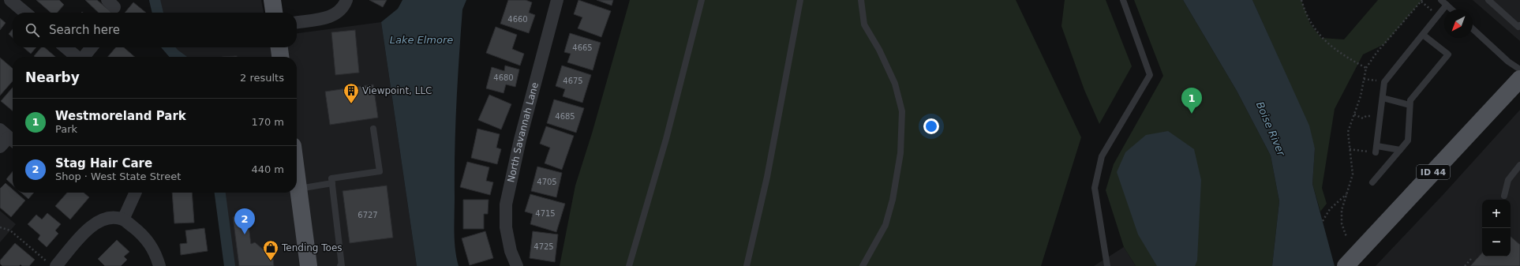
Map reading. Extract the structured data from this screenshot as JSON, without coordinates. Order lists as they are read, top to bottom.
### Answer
{
  "streets": {
    "main road": ["ID 44"],
    "street": ["North Savannah Lane"]
  },
  "water": ["Lake Elmore", "Boise River"],
  "places": {
    "building": ["Viewpoint, LLC"],
    "shop": ["Tending Toes"]
  },
  "house_numbers": [
    "4660",
    "4665",
    "4680",
    "4675",
    "4685",
    "4705",
    "4715",
    "6727",
    "4725"
  ],
  "north": "bottom left",
  "page": {
    "search": "Search here",
    "heading": ["Nearby", "2 results"],
    "pins": ["1", "2"],
    "list": [
      {
        "mark": "1",
        "name": "Westmoreland Park",
        "note": "Park",
        "value": "170 m"
      },
      {
        "mark": "2",
        "name": "Stag Hair Care",
        "note": "Shop · West State Street",
        "value": "440 m"
      }
    ],
    "map_buttons": ["+", "−"]
  }
}
